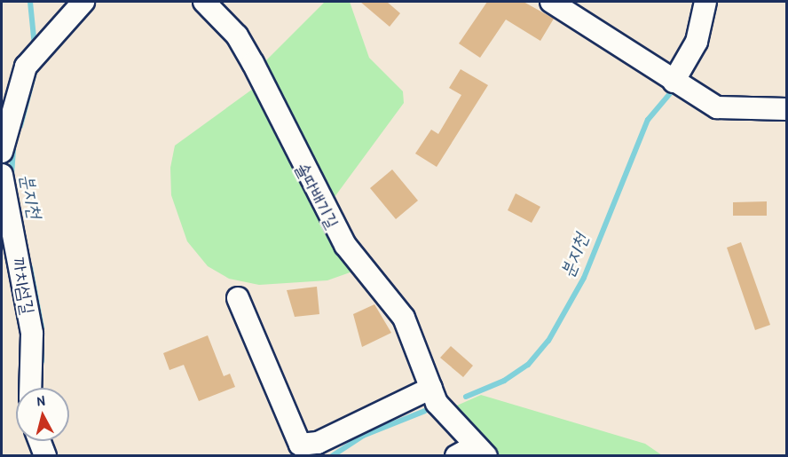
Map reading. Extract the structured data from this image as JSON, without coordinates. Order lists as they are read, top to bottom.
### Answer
{
  "streets": {
    "lane": ["솔따배기길", "까치섬길"]
  },
  "water": ["분지천"],
  "north": "top"
}
